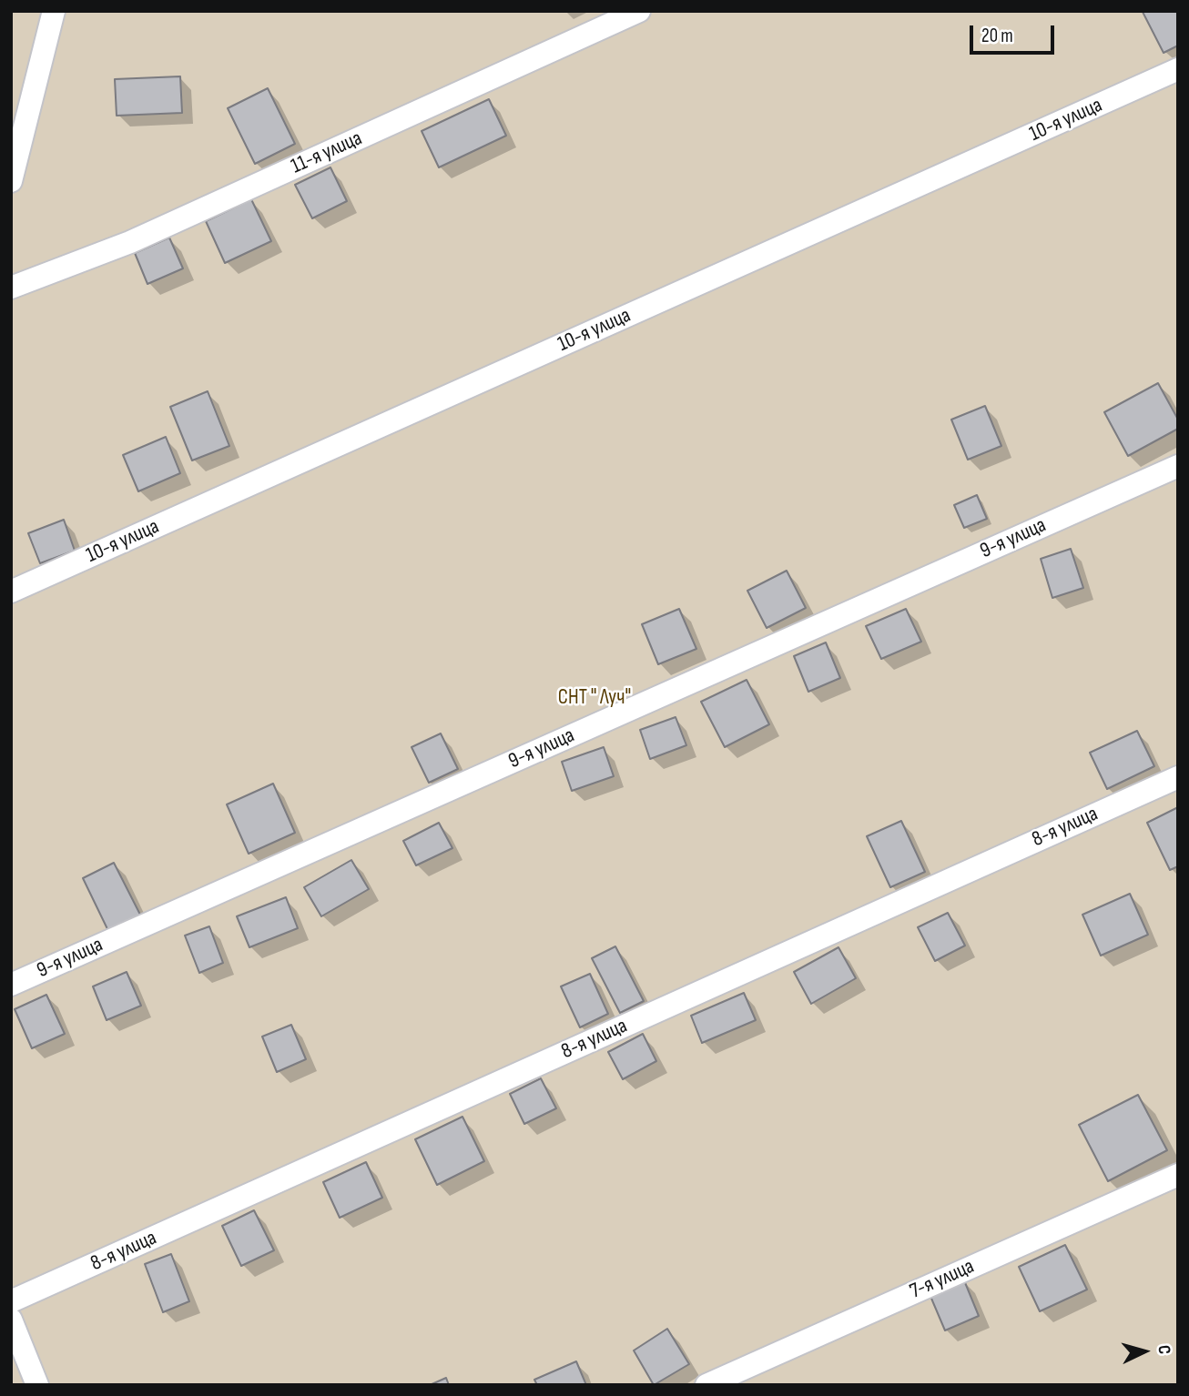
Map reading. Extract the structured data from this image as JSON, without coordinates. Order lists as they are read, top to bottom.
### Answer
{
  "streets": {
    "street": [
      "10-я улица",
      "11-я улица",
      "9-я улица",
      "8-я улица",
      "7-я улица"
    ]
  },
  "parks": ["СНТ \" Луч\""],
  "scale_bar": "20 m",
  "north": "right"
}
